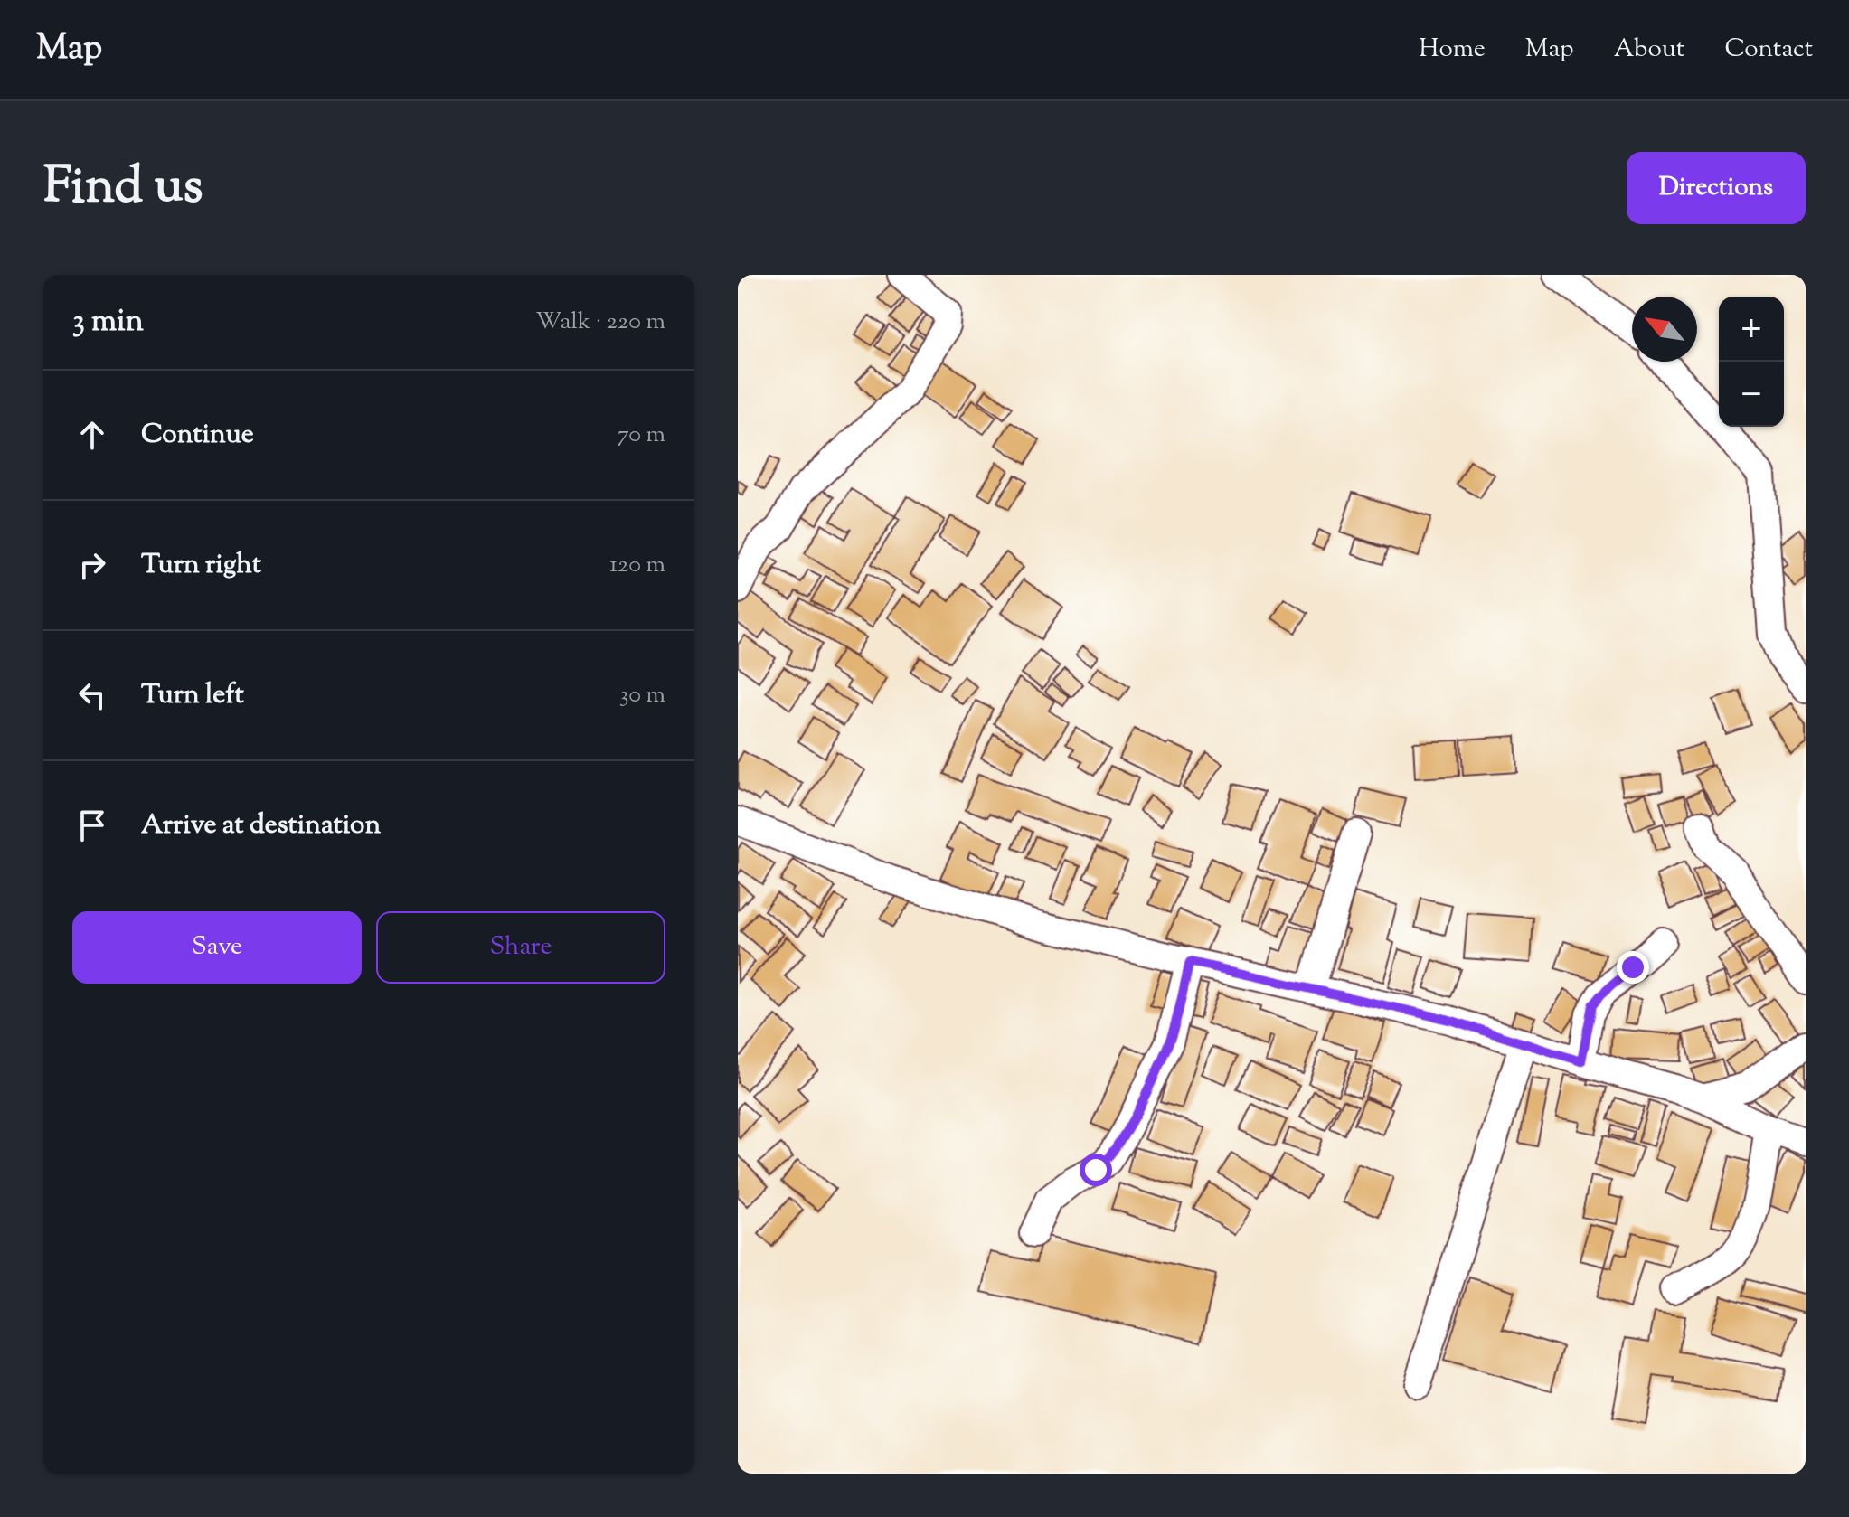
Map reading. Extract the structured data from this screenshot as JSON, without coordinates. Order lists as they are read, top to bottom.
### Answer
{
  "north": "top left",
  "page": {
    "header": "Map",
    "nav": [
      "Home",
      "Map",
      "About",
      "Contact"
    ],
    "title": "Find us",
    "buttons": [
      "Directions",
      ["Save", "Share"]
    ],
    "heading": ["3 min", "Walk · 220 m"],
    "map_buttons": ["+", "−"],
    "list": [
      ["Continue", "70 m"],
      ["Turn right", "120 m"],
      ["Turn left", "30 m"],
      "Arrive at destination"
    ]
  }
}
